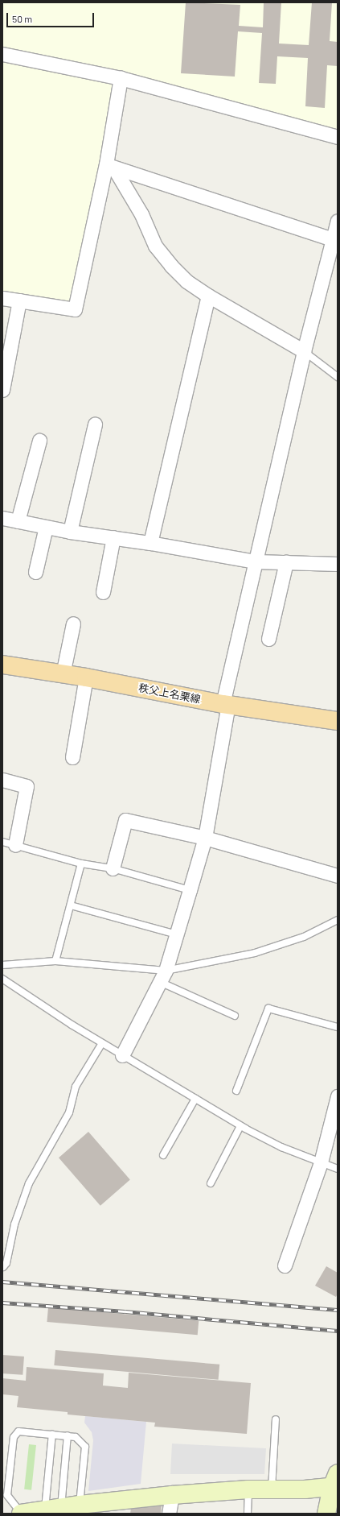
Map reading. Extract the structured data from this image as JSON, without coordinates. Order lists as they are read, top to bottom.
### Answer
{
  "streets": {
    "main road": ["秩父上名栗線"]
  },
  "scale_bar": "50 m"
}
